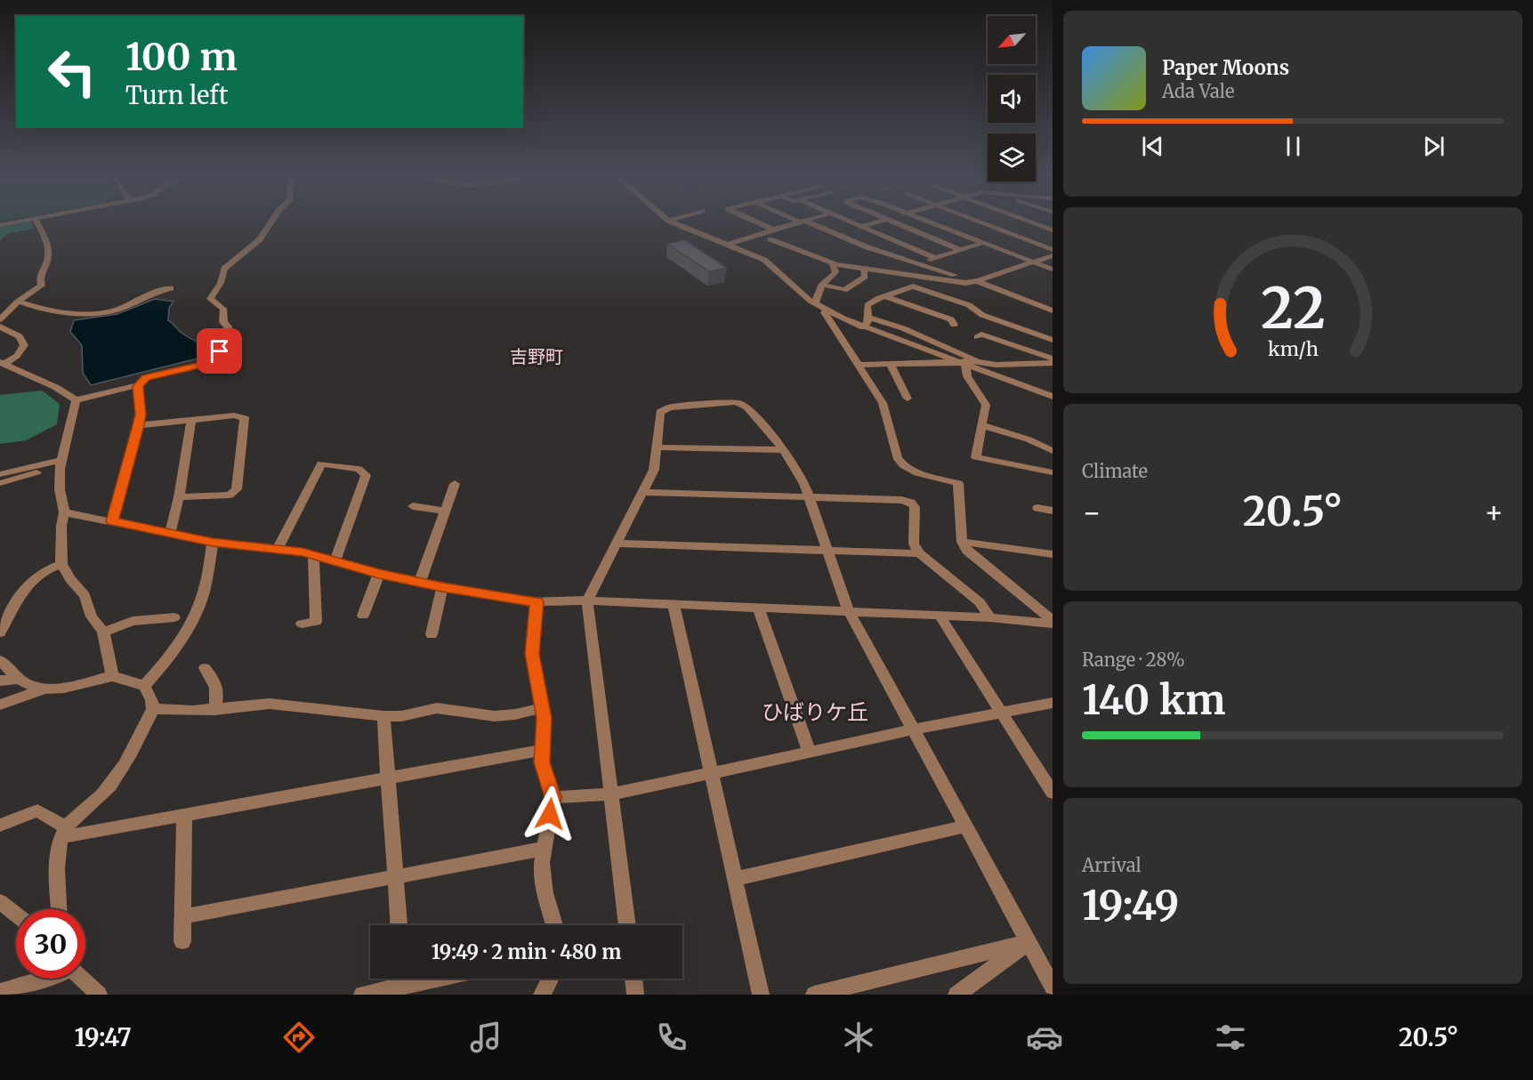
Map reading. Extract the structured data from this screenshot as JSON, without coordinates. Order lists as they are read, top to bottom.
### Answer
{
  "districts": ["吉野町", "ひばりケ丘"],
  "north": "bottom left",
  "page": {
    "turn": ["100 m", "Turn left"],
    "song": ["Paper Moons", "Ada Vale"],
    "tile": [
      "Climate",
      ["Range · 28%", "140 km"],
      ["Arrival", "19:49"]
    ],
    "heat": ["−", "20.5°", "+"],
    "limit": "30",
    "trip": "19:49 · 2 min · 480 m",
    "tabs": ["19:47", "20.5°"],
    "gauge": ["22", "km/h"]
  }
}
